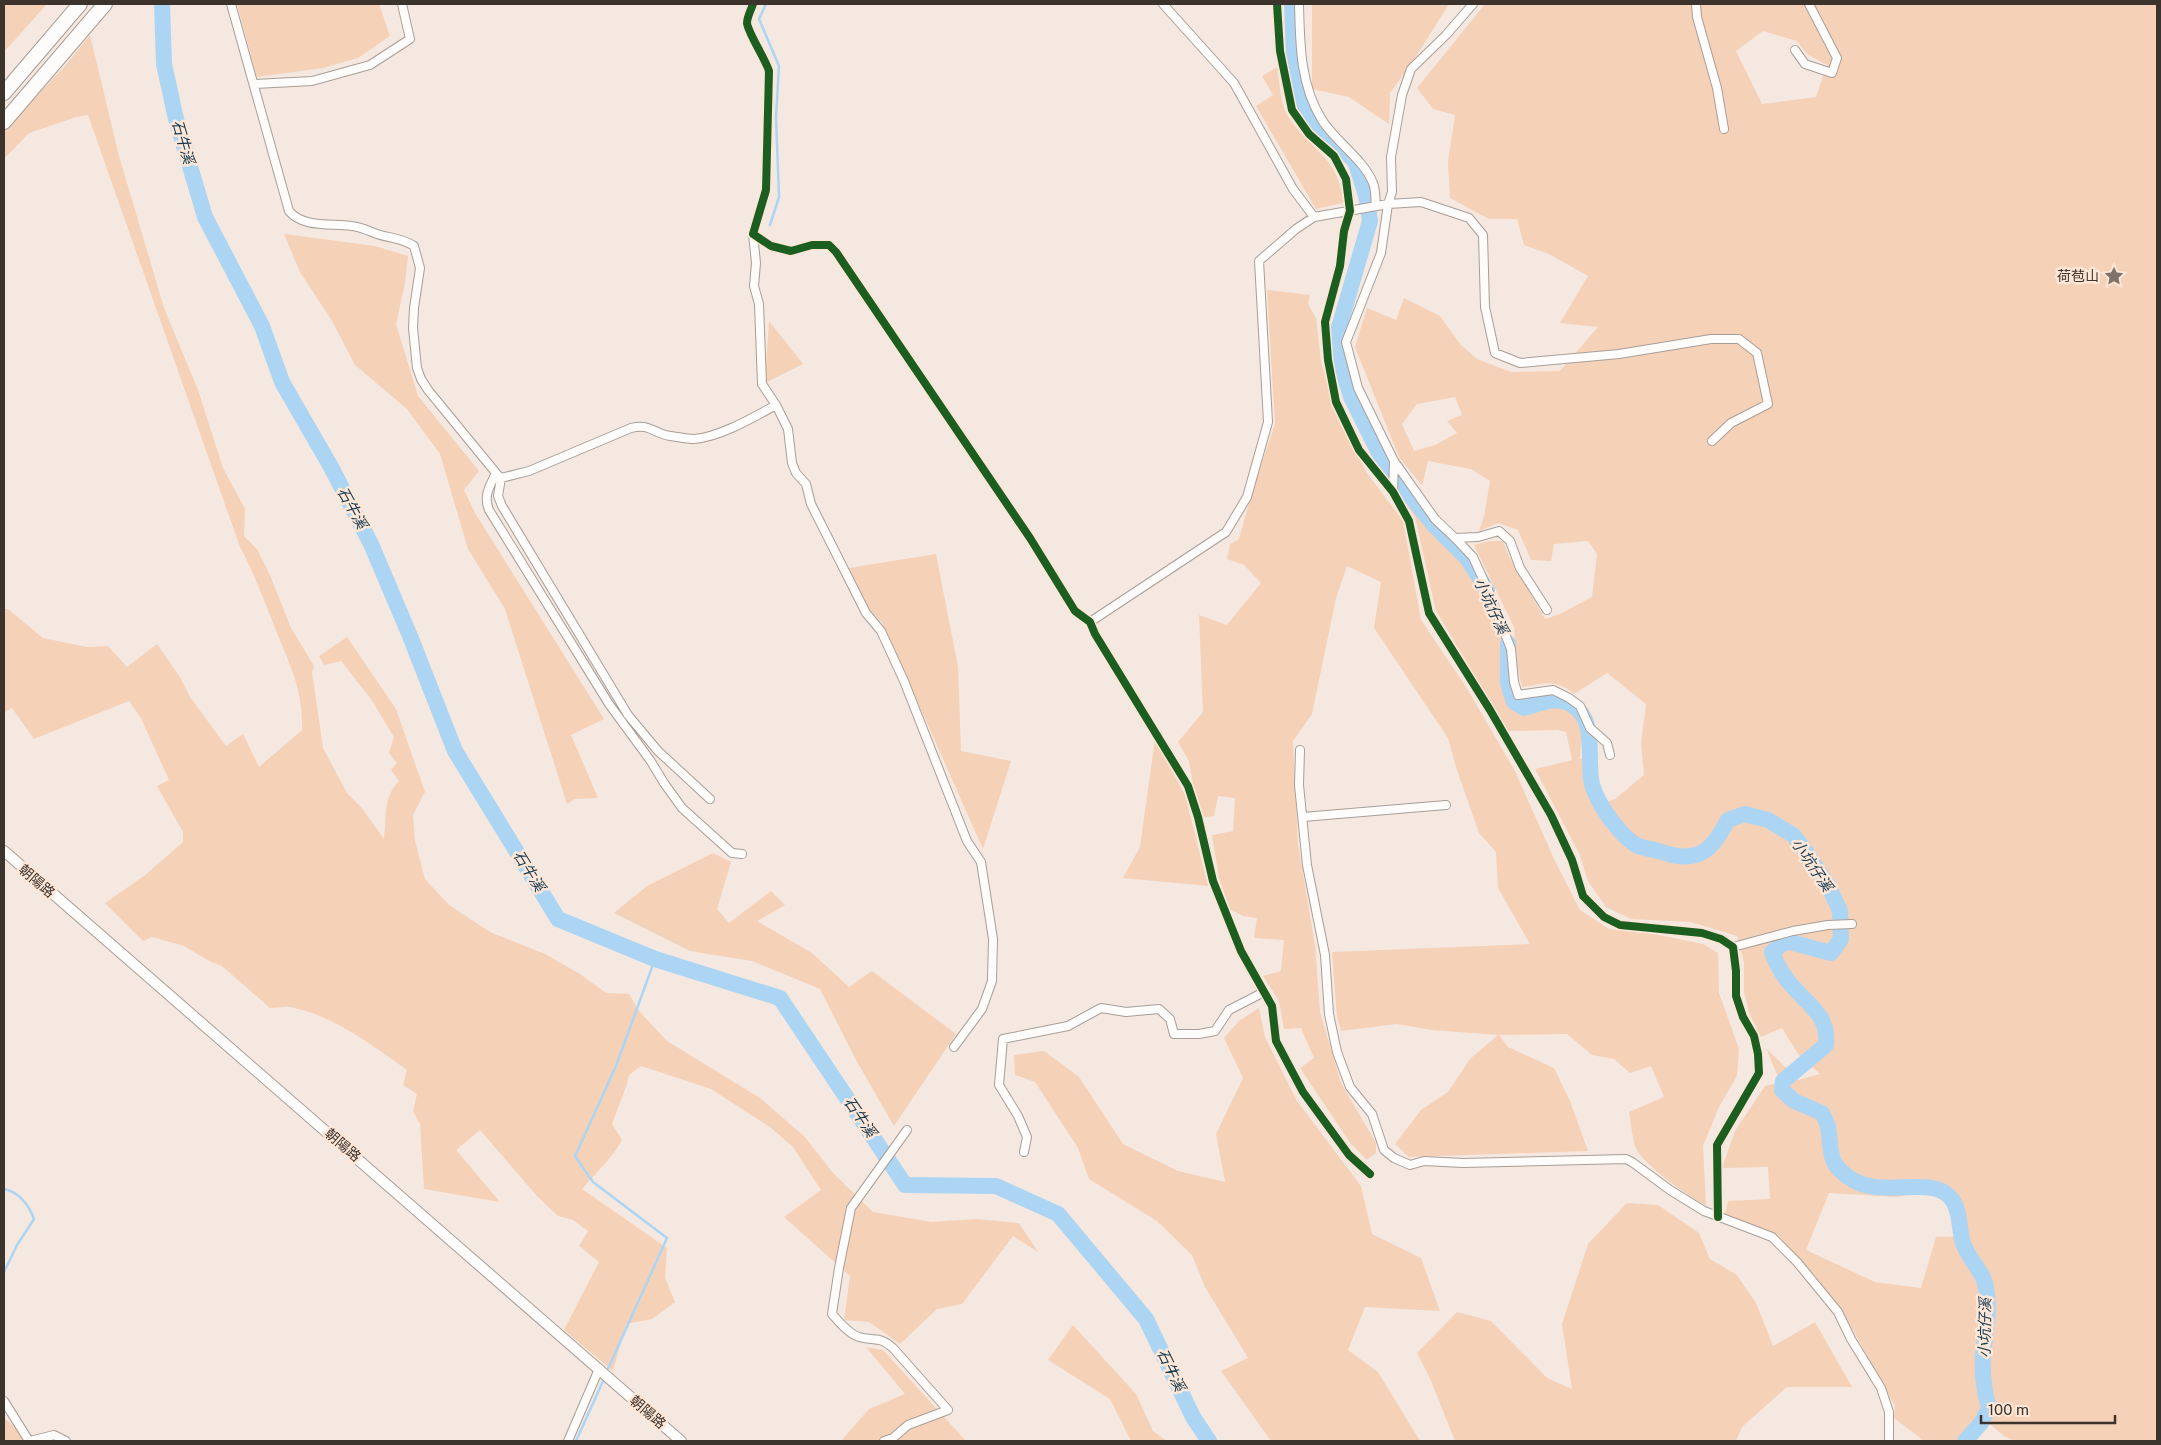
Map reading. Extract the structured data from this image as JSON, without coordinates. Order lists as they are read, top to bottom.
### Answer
{
  "streets": {
    "main road": ["朝陽路"]
  },
  "water": ["石牛溪", "小坑仔溪"],
  "places": {
    "place": ["荷苞山"]
  },
  "scale_bar": "100 m"
}
